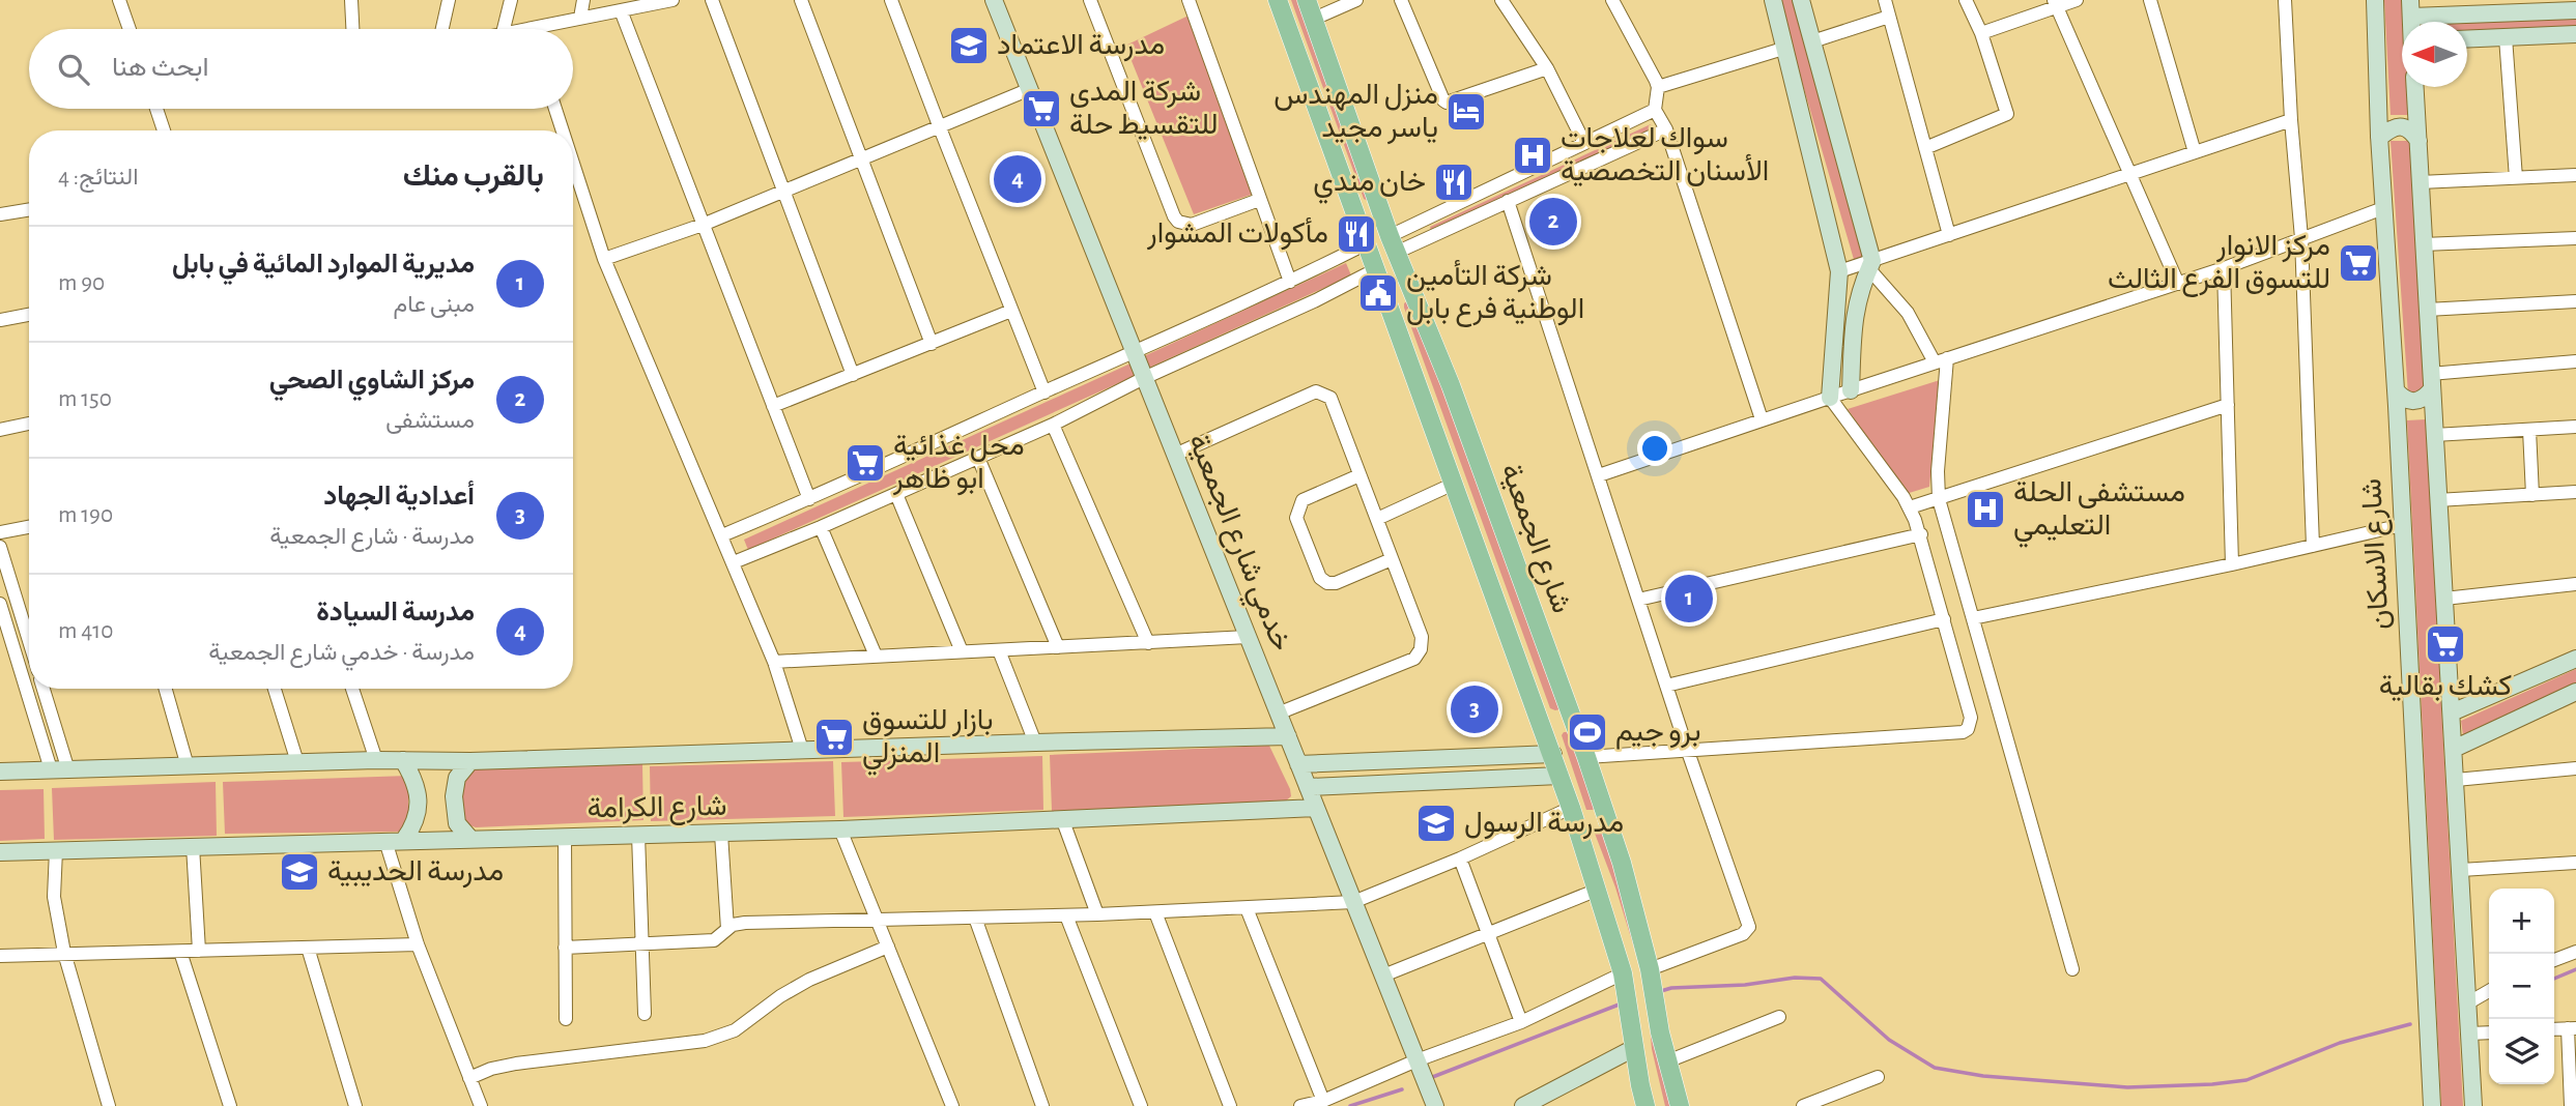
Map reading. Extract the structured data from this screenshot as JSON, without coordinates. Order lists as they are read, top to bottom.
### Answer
{
  "streets": {
    "main road": ["شارع الجمعية"],
    "street": ["خدمي شارع الجمعية", "شارع الاسكان", "شارع الكرامة"]
  },
  "crossings": [
    ["خدمي شارع الجمعية", "شارع الكرامة"]
  ],
  "places": {
    "school or university": ["مدرسة الاعتماد", "مدرسة الرسول", "مدرسة الحديبية"],
    "supermarket": [
      "شركة المدى للتقسيط حلة",
      "مركز الانوار للتسوق الفرع الثالث",
      "محل غذائية ابو ظاهر",
      "كشك بقالية",
      "بازار للتسوق المنزلي"
    ],
    "hotel": ["منزل المهندس ياسر مجيد"],
    "hospital": ["سواك لعلاجات الأسنان التخصصية", "مستشفى الحلة التعليمي"],
    "restaurant": ["خان مندي", "مأكولات المشوار"],
    "public building": ["شركة التأمين الوطنية فرع بابل"],
    "sports": ["برو جيم"]
  },
  "north": "left",
  "page": {
    "search": "ابحث هنا",
    "heading": ["بالقرب منك", "النتائج: 4"],
    "pins": [
      "4",
      "2",
      "1",
      "3"
    ],
    "list": [
      {
        "mark": "1",
        "name": "مديرية الموارد المائية في بابل",
        "note": "مبنى عام",
        "value": "90 m"
      },
      {
        "mark": "2",
        "name": "مركز الشاوي الصحي",
        "note": "مستشفى",
        "value": "150 m"
      },
      {
        "mark": "3",
        "name": "أعدادية الجهاد",
        "note": "مدرسة · شارع الجمعية",
        "value": "190 m"
      },
      {
        "mark": "4",
        "name": "مدرسة السيادة",
        "note": "مدرسة · خدمي شارع الجمعية",
        "value": "410 m"
      }
    ],
    "map_buttons": ["+", "−"]
  }
}
